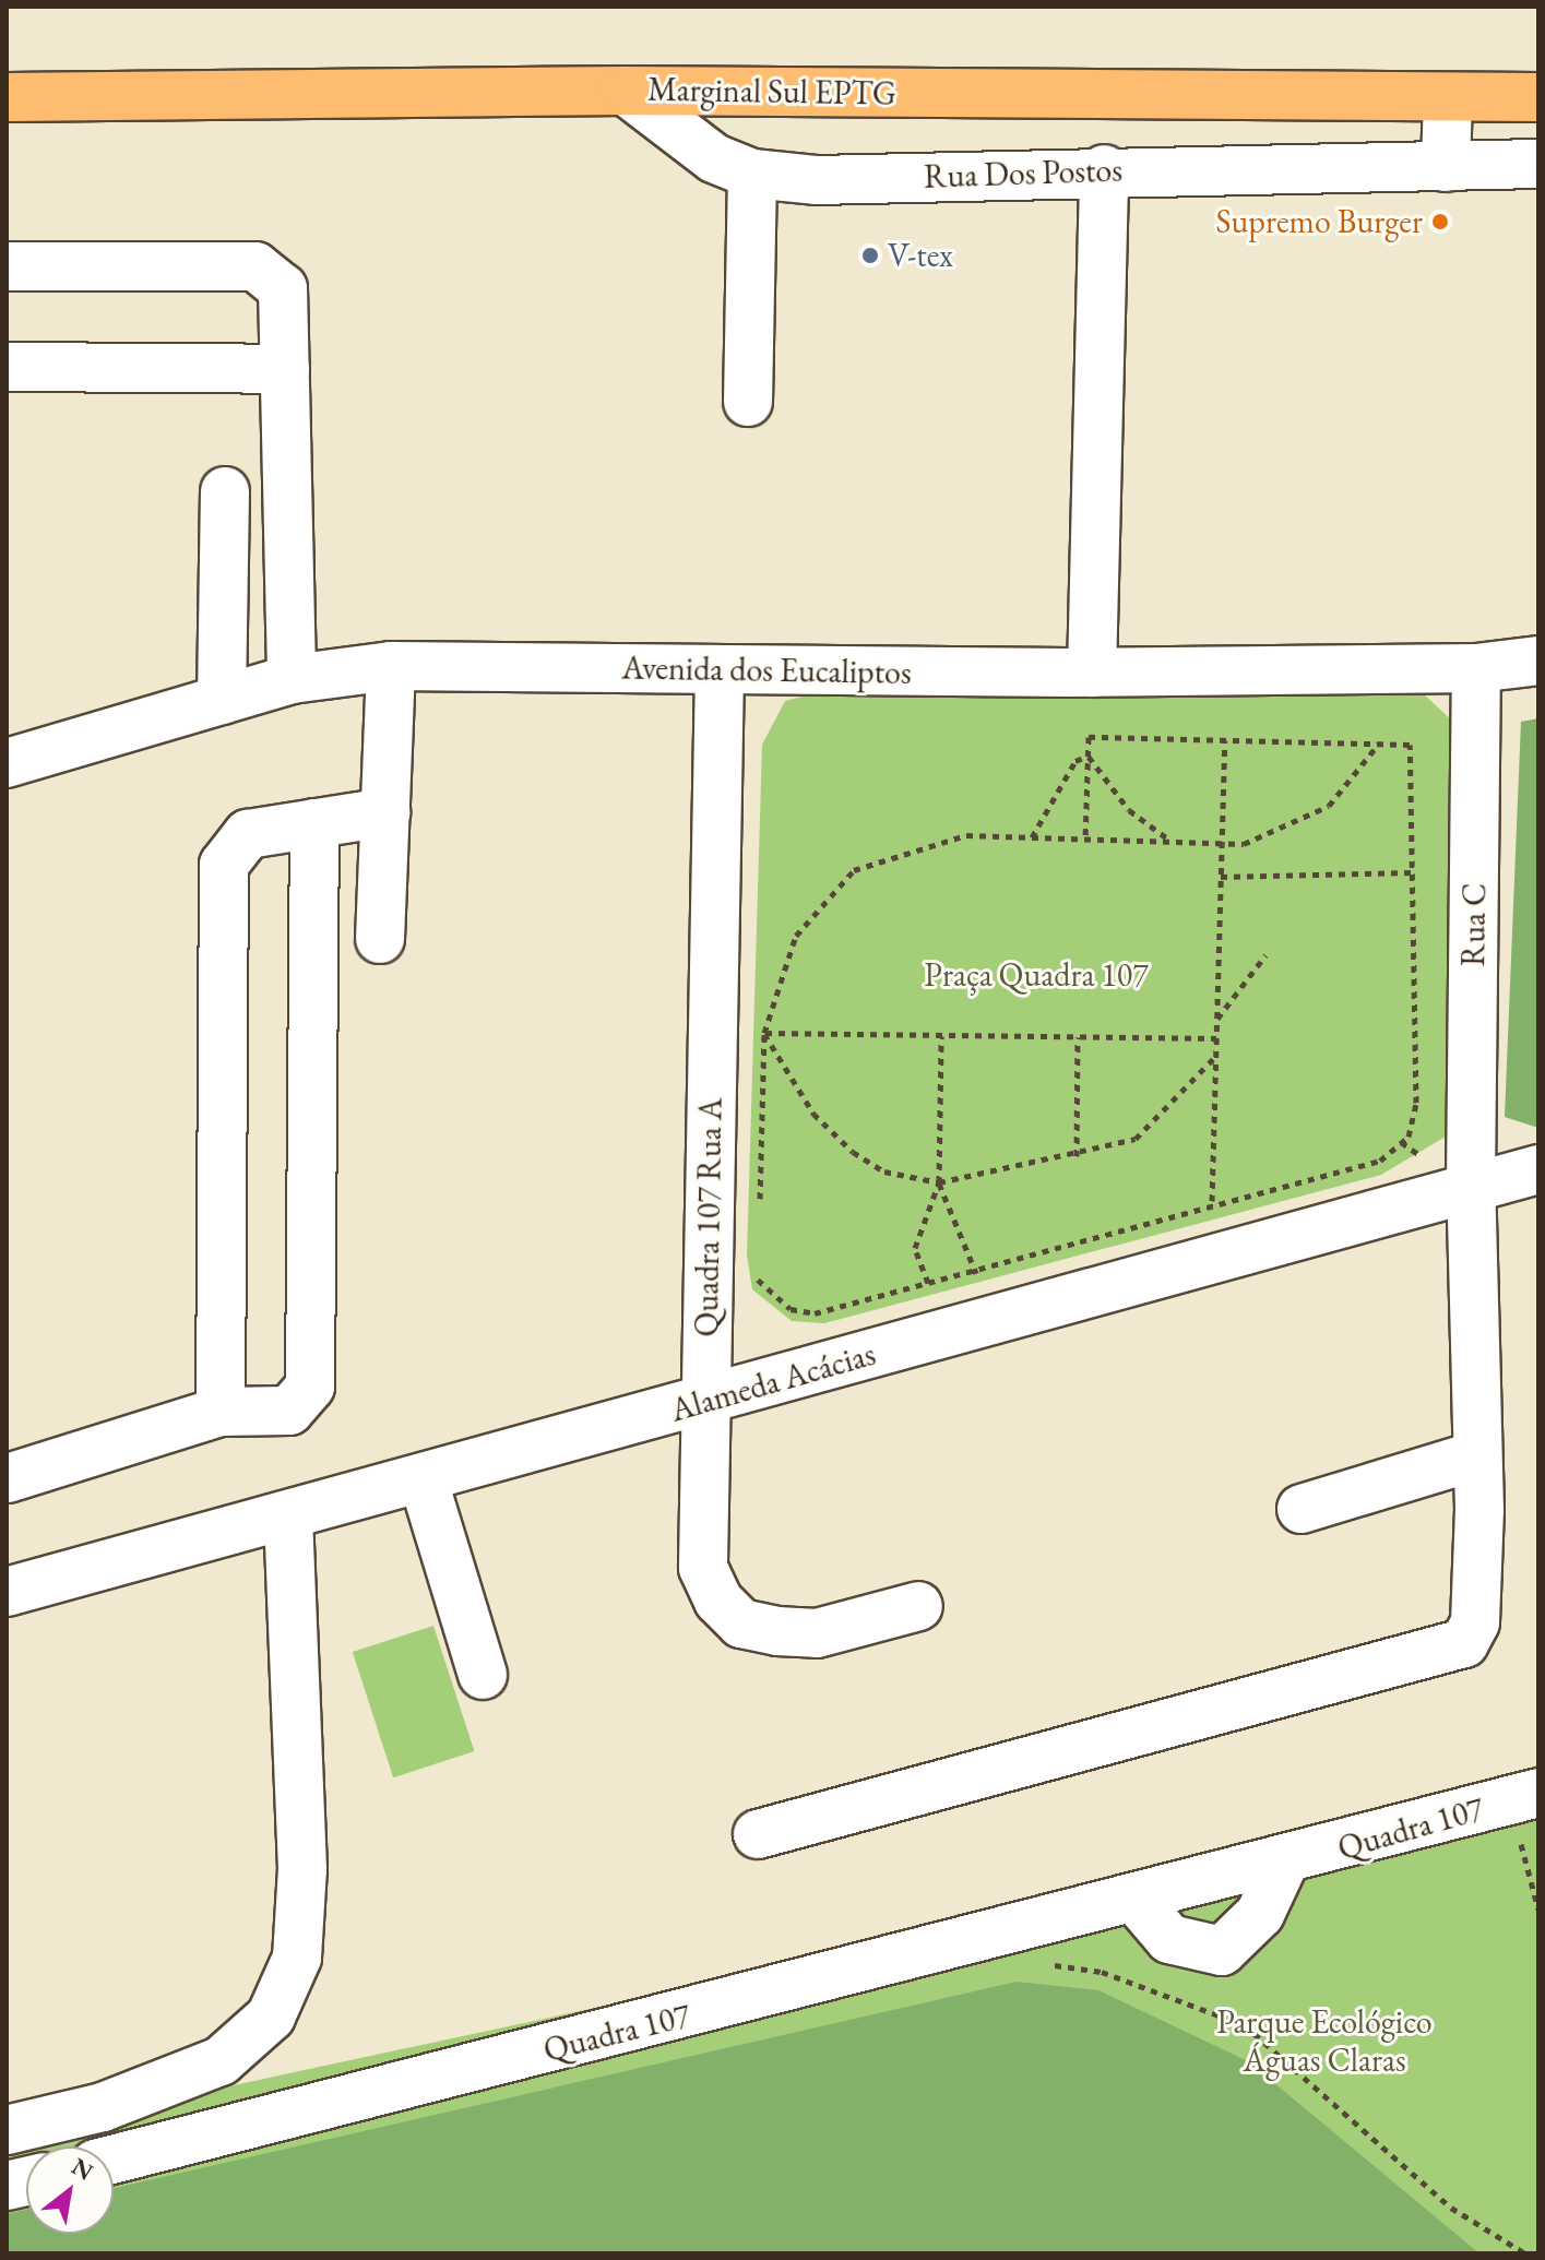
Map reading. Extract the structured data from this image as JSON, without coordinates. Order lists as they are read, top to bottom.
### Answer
{
  "streets": {
    "main road": ["Marginal Sul EPTG"],
    "street": [
      "Rua Dos Postos",
      "Avenida dos Eucaliptos",
      "Rua C",
      "Quadra 107 Rua A",
      "Alameda Acácias",
      "Quadra 107"
    ]
  },
  "crossings": [
    ["Marginal Sul EPTG", "Rua Dos Postos"],
    ["Avenida dos Eucaliptos", "Rua C"],
    ["Avenida dos Eucaliptos", "Quadra 107 Rua A"],
    ["Rua C", "Alameda Acácias"],
    ["Quadra 107 Rua A", "Alameda Acácias"]
  ],
  "parks": ["Praça Quadra 107", "Parque Ecológico Águas Claras"],
  "places": ["Supremo Burger", "V-tex"],
  "north": "top right"
}
